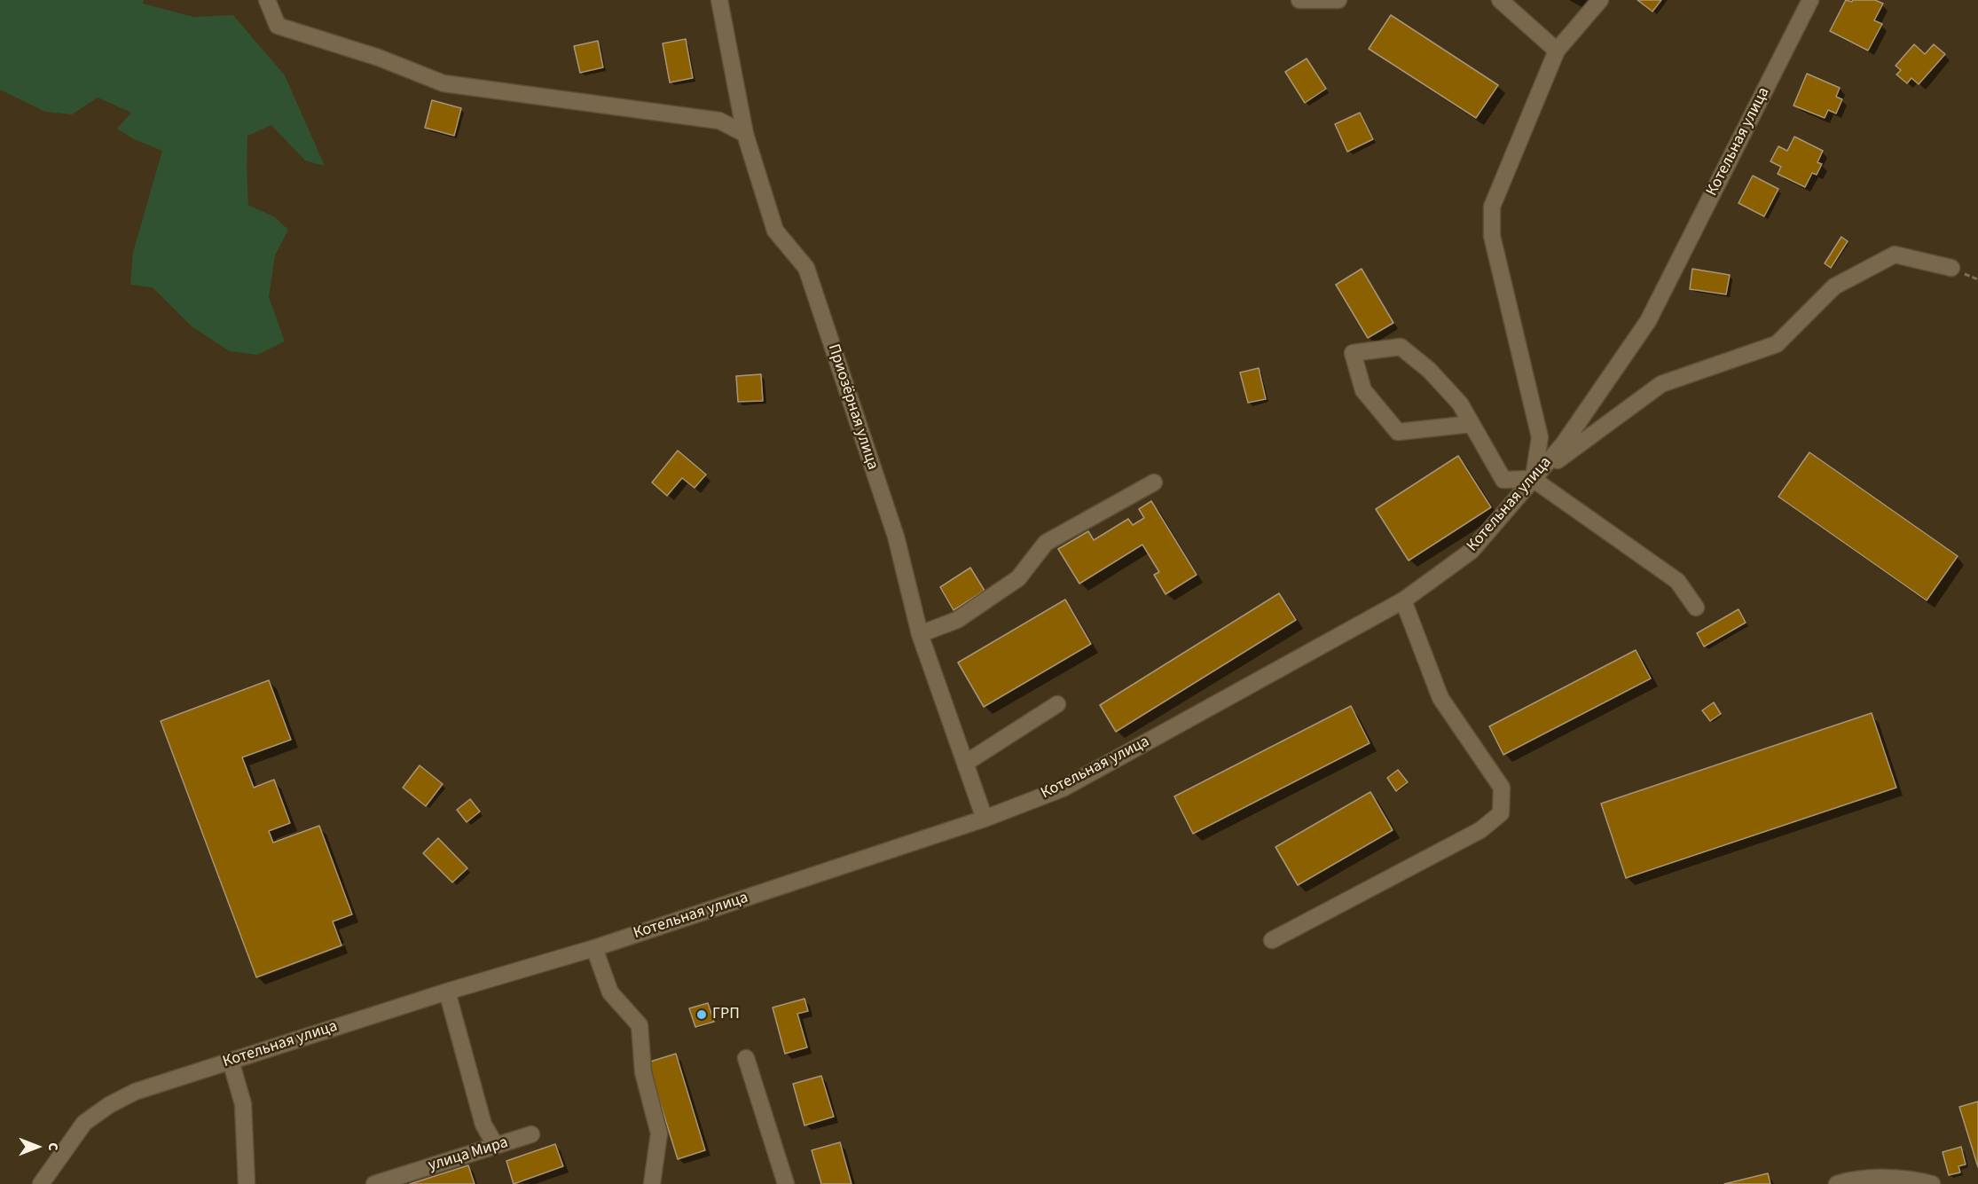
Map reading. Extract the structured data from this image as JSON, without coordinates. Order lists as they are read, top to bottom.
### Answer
{
  "streets": {
    "street": ["Котельная улица", "Приозёрная улица", "улица Мира"]
  },
  "crossings": [
    ["Котельная улица", "Приозёрная улица"]
  ],
  "places": ["ГРП"],
  "north": "right"
}
